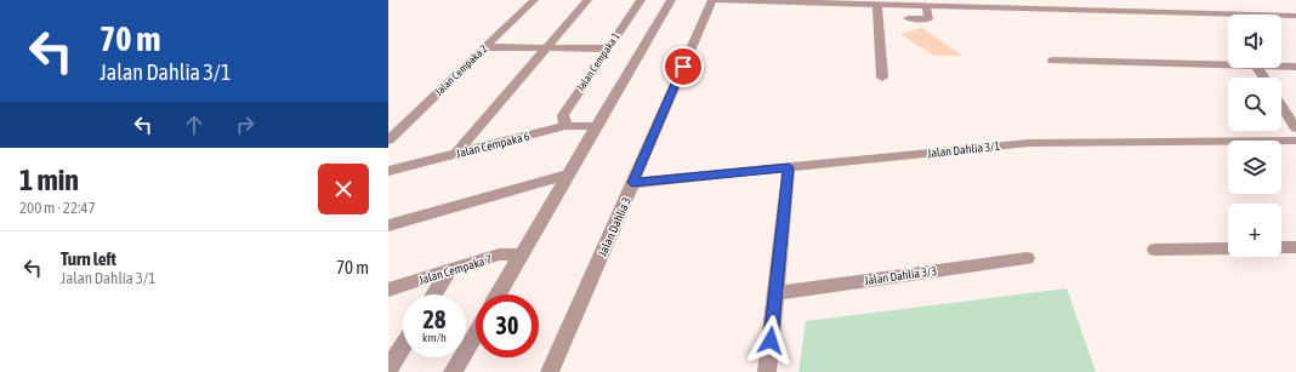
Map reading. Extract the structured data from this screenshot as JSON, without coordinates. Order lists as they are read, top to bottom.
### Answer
{
  "streets": {
    "street": [
      "Jalan Cempaka 1",
      "Jalan Cempaka 2",
      "Jalan Cempaka 6",
      "Jalan Dahlia 3/1",
      "Jalan Dahlia 3",
      "Jalan Cempaka 7",
      "Jalan Dahlia 3/3"
    ]
  },
  "crossings": [
    ["Jalan Cempaka 1", "Jalan Cempaka 6"],
    ["Jalan Dahlia 3/1", "Jalan Dahlia 3"]
  ],
  "page": {
    "turn": ["70 m", "Jalan Dahlia 3/1"],
    "map_buttons": "+",
    "heading": ["1 min", "200 m · 22:47"],
    "list": [
      {
        "name": "Turn left",
        "note": "Jalan Dahlia 3/1",
        "value": "70 m"
      }
    ],
    "speed": "28 km/h",
    "limit": "30"
  }
}
